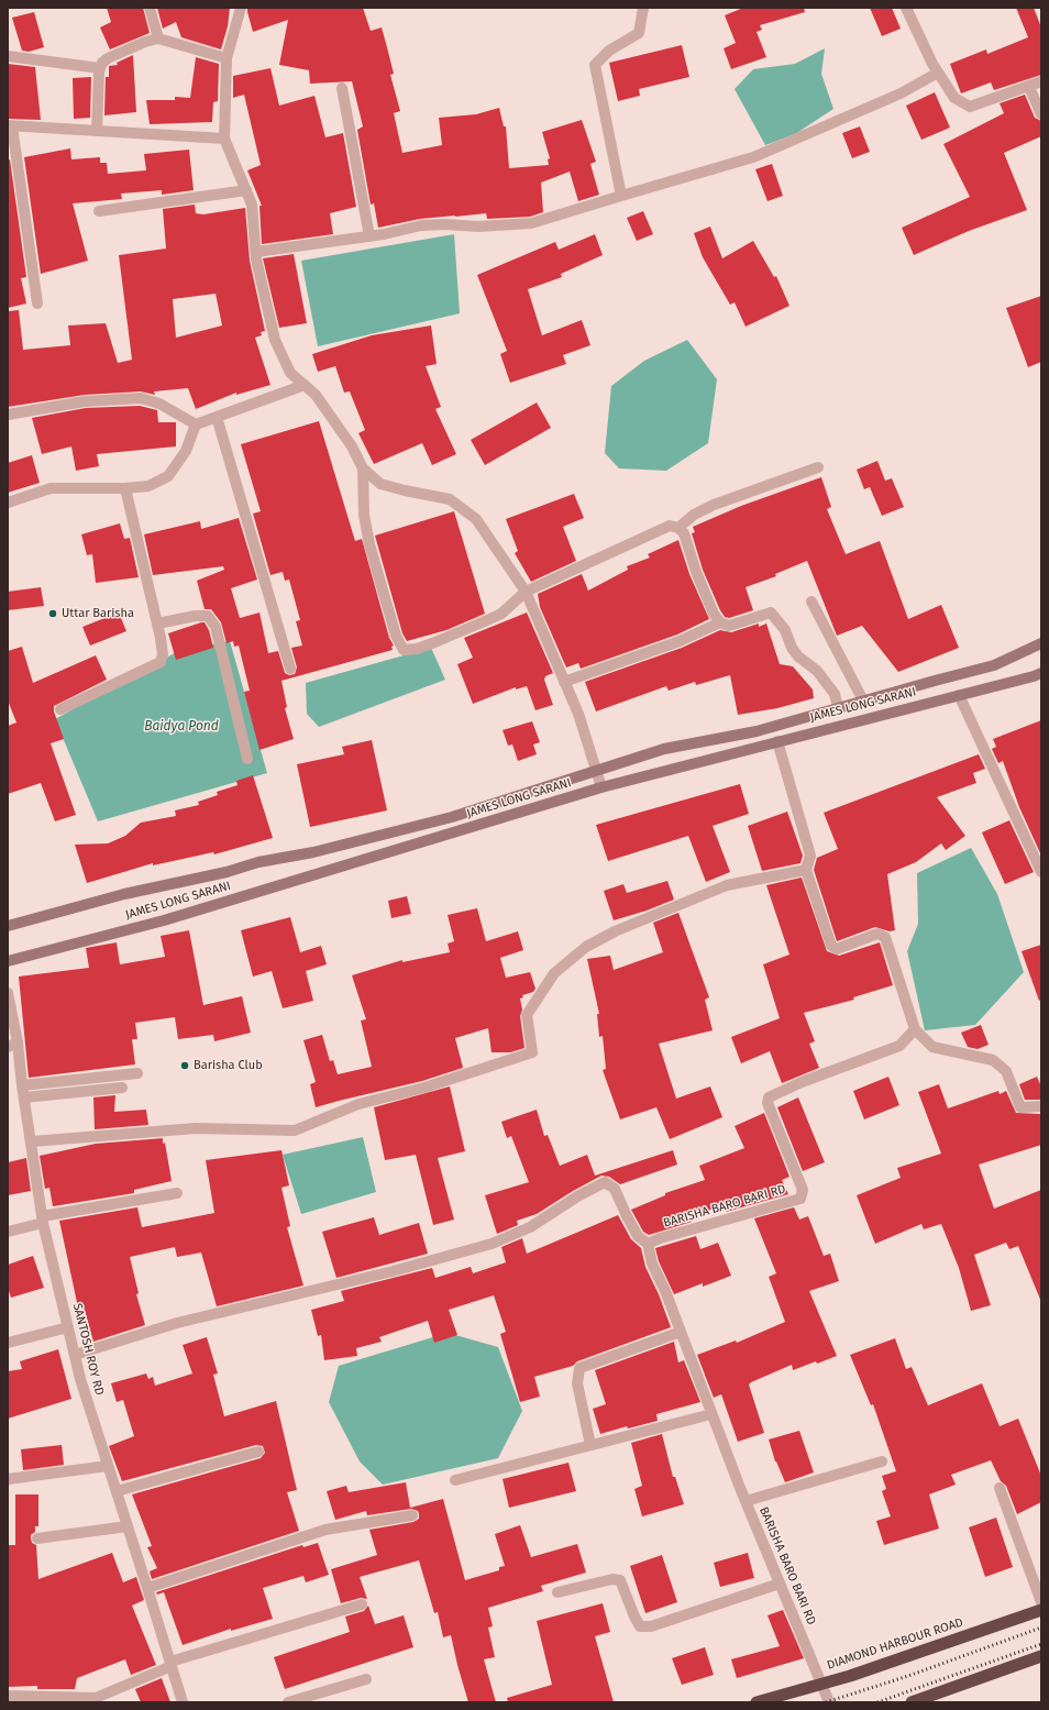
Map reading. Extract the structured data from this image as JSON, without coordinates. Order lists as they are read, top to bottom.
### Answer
{
  "streets": {
    "highway": ["DIAMOND HARBOUR ROAD"],
    "main road": ["JAMES LONG SARANI"],
    "street": ["BARISHA BARO BARI RD", "SANTOSH ROY RD"]
  },
  "crossings": [
    ["BARISHA BARO BARI RD", "DIAMOND HARBOUR ROAD"]
  ],
  "water": ["Baidya Pond"],
  "places": ["Uttar Barisha", "Barisha Club"]
}
